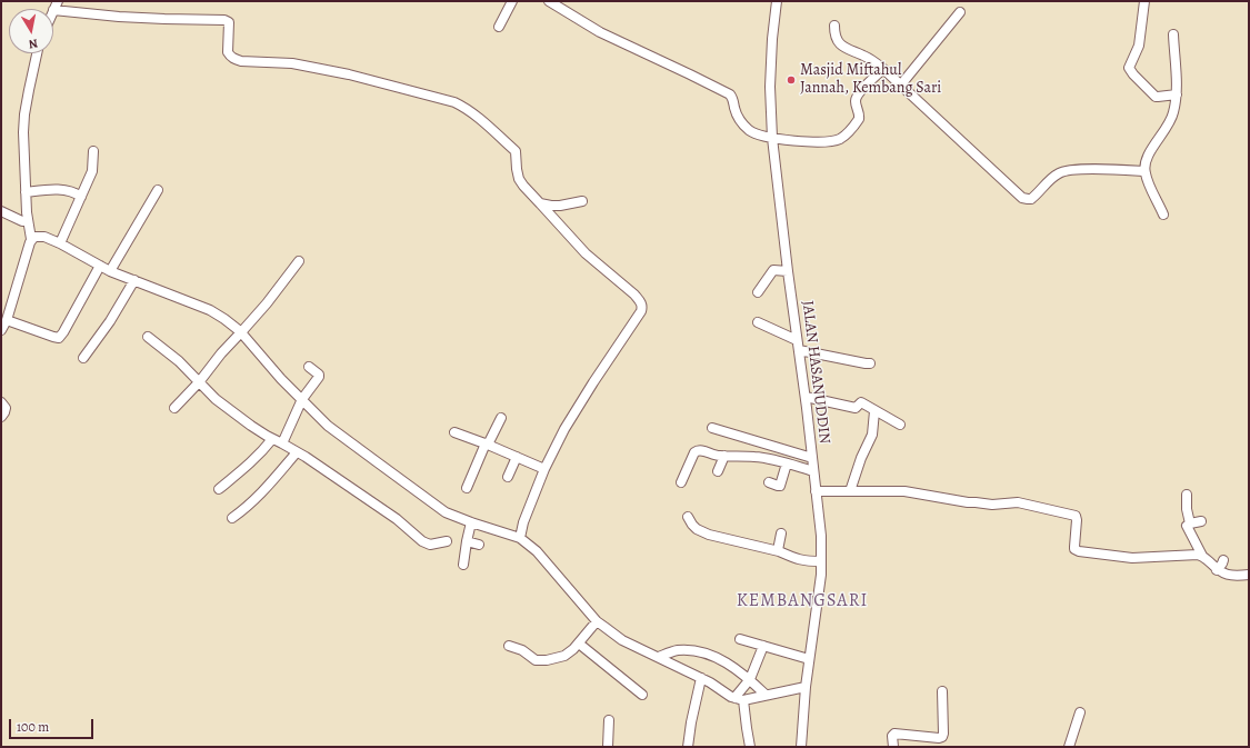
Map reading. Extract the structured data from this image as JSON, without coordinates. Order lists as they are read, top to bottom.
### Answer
{
  "streets": {
    "street": ["JALAN HASANUDDIN"]
  },
  "districts": ["KEMBANGSARI"],
  "places": ["Masjid Miftahul Jannah, Kembang Sari"],
  "scale_bar": "100 m",
  "north": "bottom"
}
